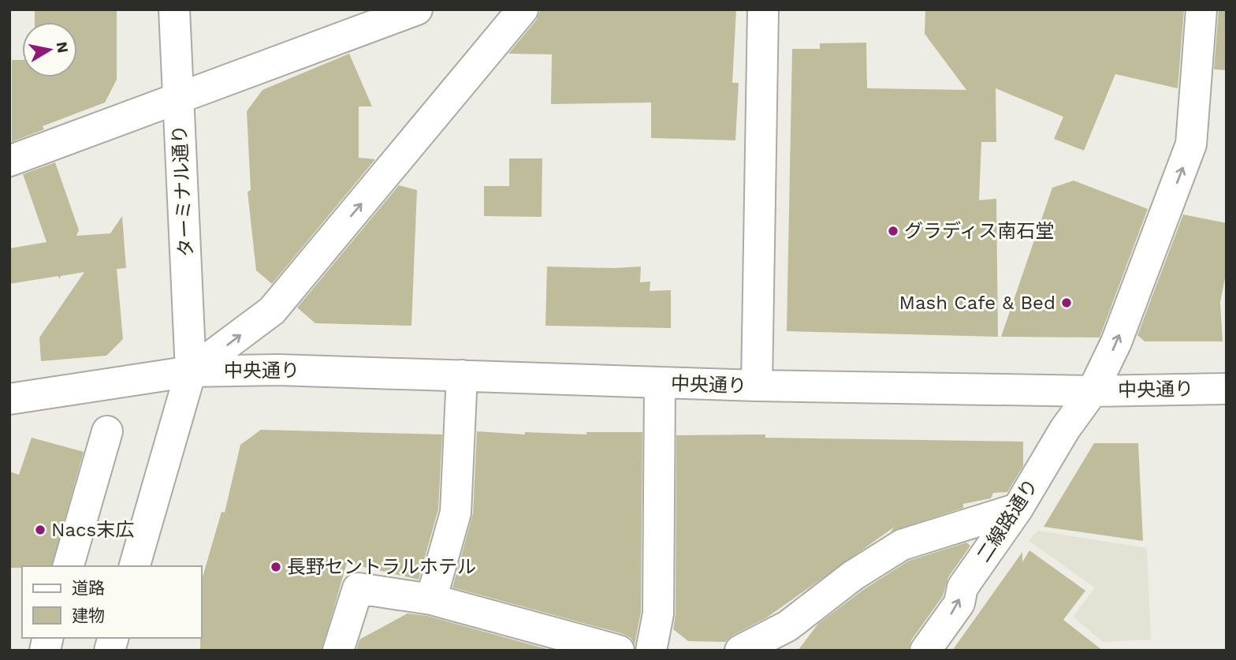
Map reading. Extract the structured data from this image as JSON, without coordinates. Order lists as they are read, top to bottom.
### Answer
{
  "streets": {
    "street": ["ターミナル通り", "中央通り", "二線路通り"]
  },
  "crossings": [
    ["ターミナル通り", "中央通り"],
    ["中央通り", "二線路通り"]
  ],
  "one_way": ["二線路通り"],
  "places": [
    "グラディス南石堂",
    "Mash Cafe & Bed",
    "Nacs末広",
    "長野セントラルホテル"
  ],
  "legend": ["道路", "建物"],
  "north": "right"
}
